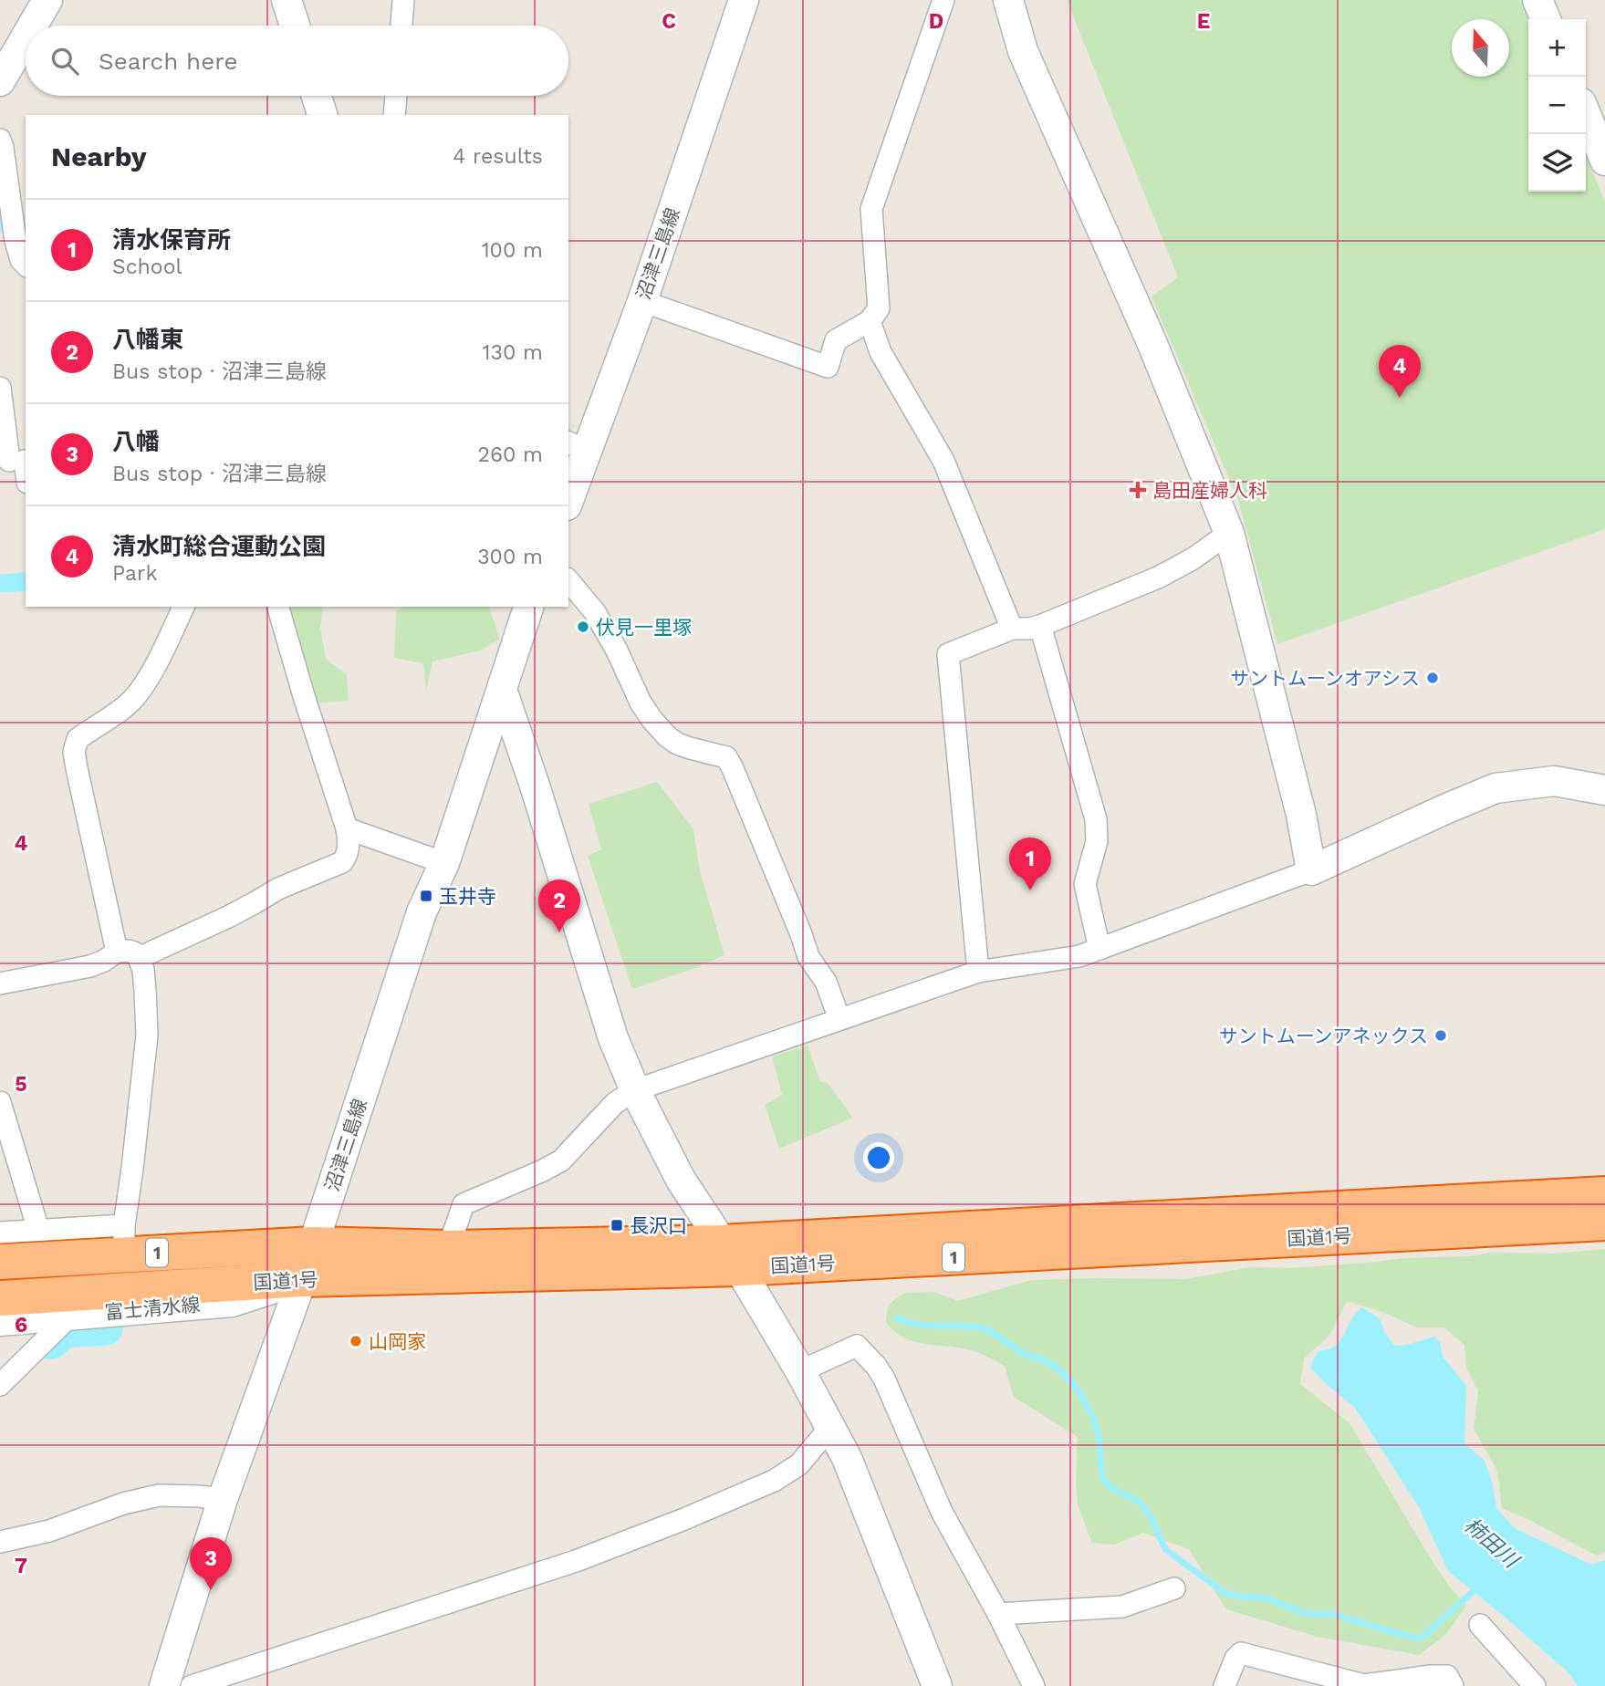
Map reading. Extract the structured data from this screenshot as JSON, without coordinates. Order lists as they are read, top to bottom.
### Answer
{
  "streets": {
    "highway": ["国道1号", "1"],
    "street": ["沼津三島線", "富士清水線"]
  },
  "crossings": [
    ["沼津三島線", "国道1号"],
    ["沼津三島線", "富士清水線"],
    ["国道1号", "富士清水線"]
  ],
  "water": ["柿田川"],
  "places": {
    "health": ["島田産婦人科"],
    "other": [
      "伏見一里塚",
      "サントムーンオアシス",
      "サントムーンアネックス",
      "山岡家"
    ],
    "transit": ["玉井寺", "長沢口"]
  },
  "north": "top",
  "page": {
    "map_buttons": ["+", "−"],
    "search": "Search here",
    "heading": ["Nearby", "4 results"],
    "list": [
      {
        "mark": "1",
        "name": "清水保育所",
        "note": "School",
        "value": "100 m"
      },
      {
        "mark": "2",
        "name": "八幡東",
        "note": "Bus stop · 沼津三島線",
        "value": "130 m"
      },
      {
        "mark": "3",
        "name": "八幡",
        "note": "Bus stop · 沼津三島線",
        "value": "260 m"
      },
      {
        "mark": "4",
        "name": "清水町総合運動公園",
        "note": "Park",
        "value": "300 m"
      }
    ],
    "pins": [
      "4",
      "1",
      "2",
      "3"
    ]
  },
  "grid": {
    "columns": ["C", "D", "E"],
    "rows": [
      "4",
      "5",
      "6",
      "7"
    ]
  }
}
